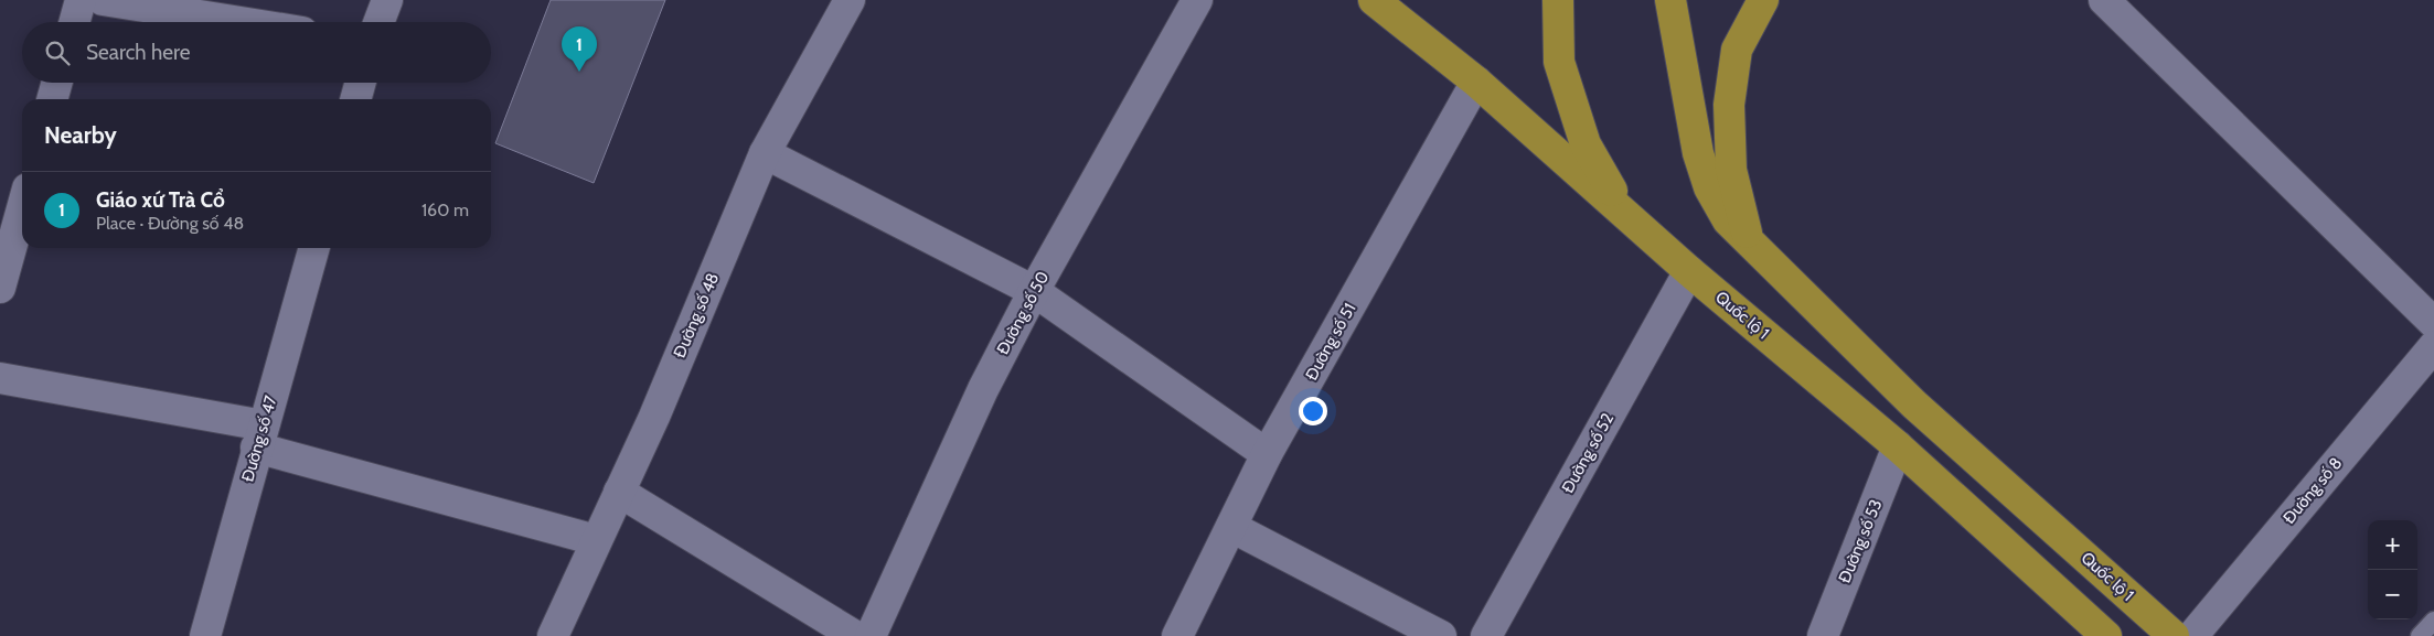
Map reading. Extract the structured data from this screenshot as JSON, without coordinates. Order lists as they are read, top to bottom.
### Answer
{
  "streets": {
    "highway": ["Quốc lộ 1"],
    "street": [
      "Đường số 50",
      "Đường số 48",
      "Đường số 51",
      "Đường số 47",
      "Đường số 52",
      "Đường số 8",
      "Đường số 53"
    ]
  },
  "crossings": [
    ["Quốc lộ 1", "Đường số 51"],
    ["Quốc lộ 1", "Đường số 52"],
    ["Quốc lộ 1", "Đường số 53"]
  ],
  "page": {
    "search": "Search here",
    "pins": "1",
    "heading": "Nearby",
    "list": [
      {
        "mark": "1",
        "name": "Giáo xứ Trà Cổ",
        "note": "Place · Đường số 48",
        "value": "160 m"
      }
    ],
    "map_buttons": ["+", "−"]
  }
}
